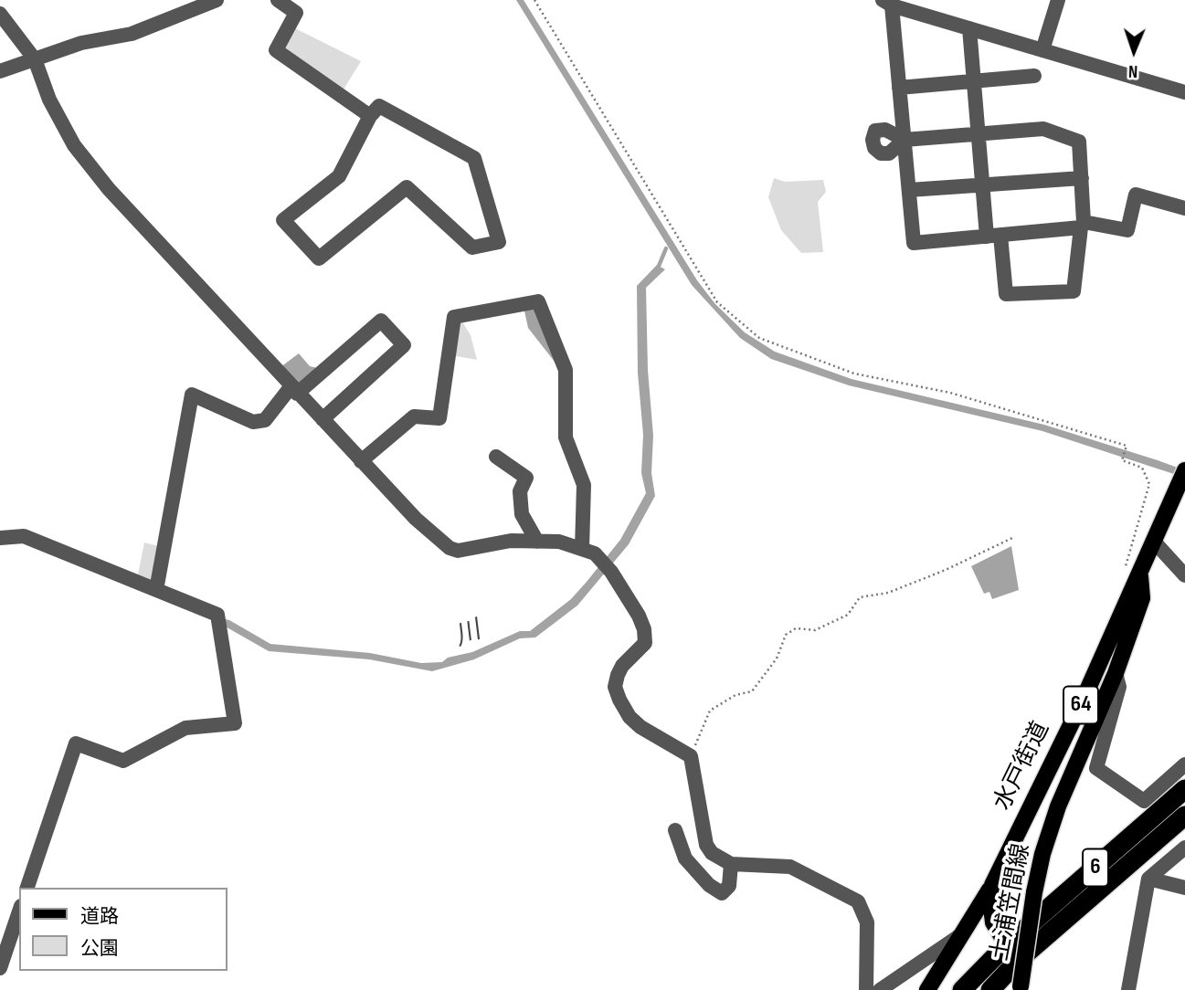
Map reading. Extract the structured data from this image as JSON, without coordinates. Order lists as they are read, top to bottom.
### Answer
{
  "streets": {
    "highway": ["6"],
    "main road": ["64", "水戸街道", "土浦笠間線"]
  },
  "crossings": [
    ["水戸街道", "6"],
    ["水戸街道", "土浦笠間線"]
  ],
  "water": ["川"],
  "legend": ["道路", "公園"],
  "north": "bottom"
}
